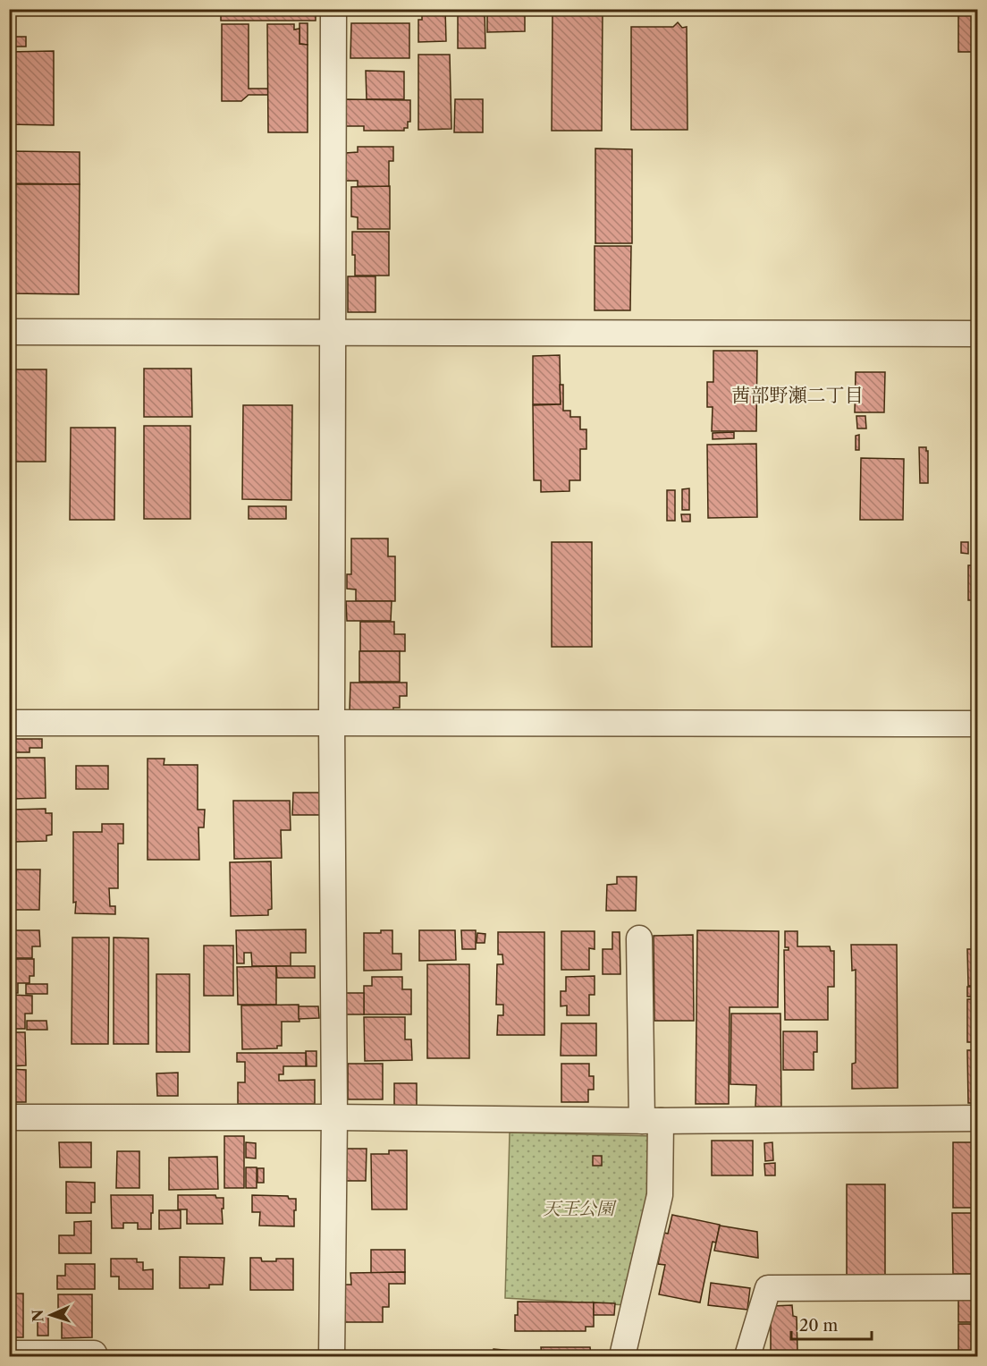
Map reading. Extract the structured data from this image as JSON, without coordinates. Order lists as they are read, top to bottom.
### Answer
{
  "districts": ["茜部野瀬二丁目"],
  "parks": ["天王公園"],
  "scale_bar": "20 m",
  "north": "left"
}
